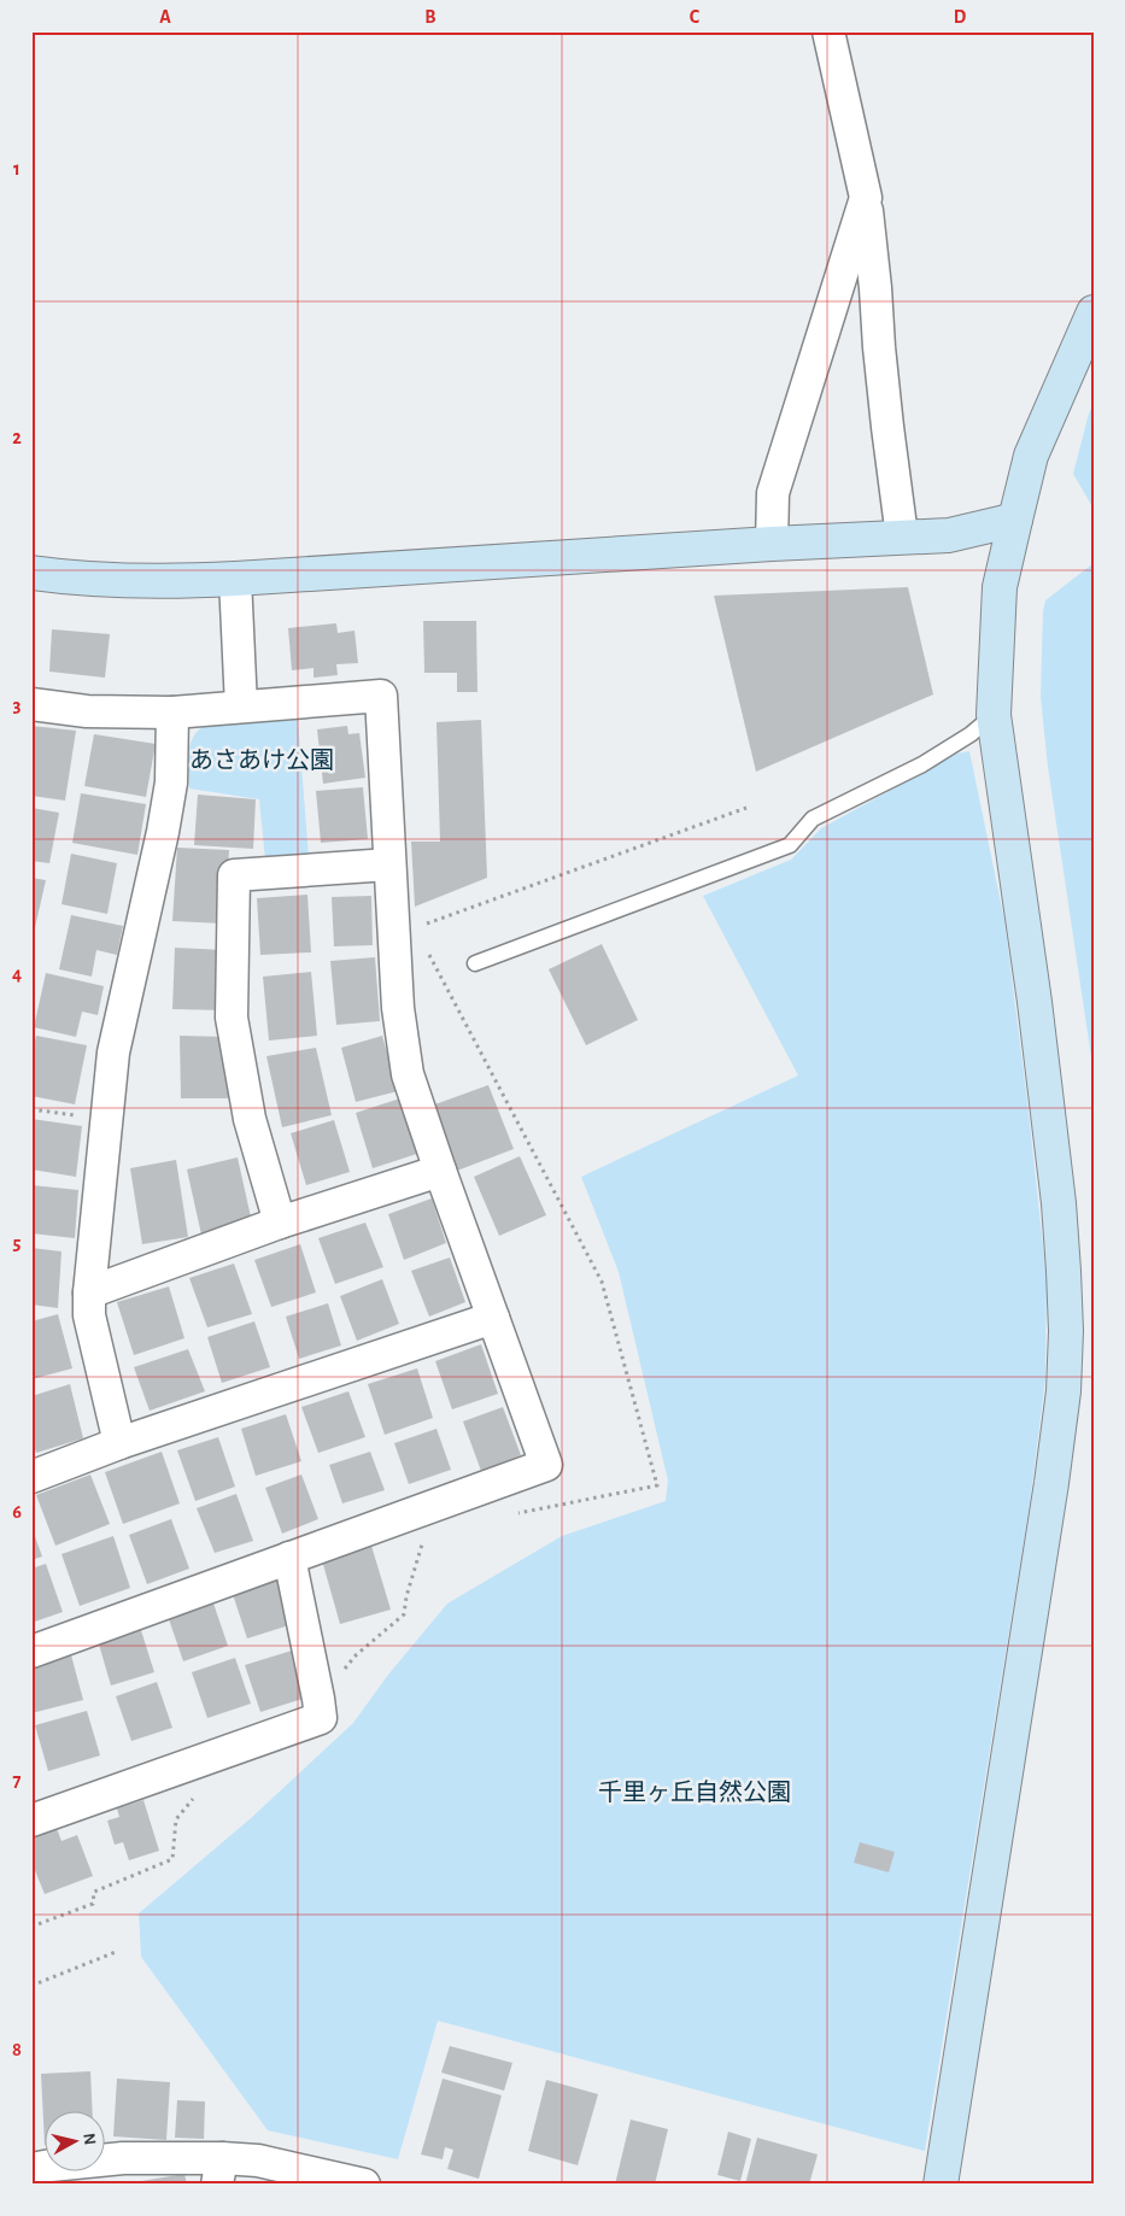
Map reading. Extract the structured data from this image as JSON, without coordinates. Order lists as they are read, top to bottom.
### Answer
{
  "parks": ["あさあけ公園", "千里ヶ丘自然公園"],
  "north": "right",
  "grid": {
    "columns": [
      "A",
      "B",
      "C",
      "D"
    ],
    "rows": [
      "1",
      "2",
      "3",
      "4",
      "5",
      "6",
      "7",
      "8"
    ]
  }
}
